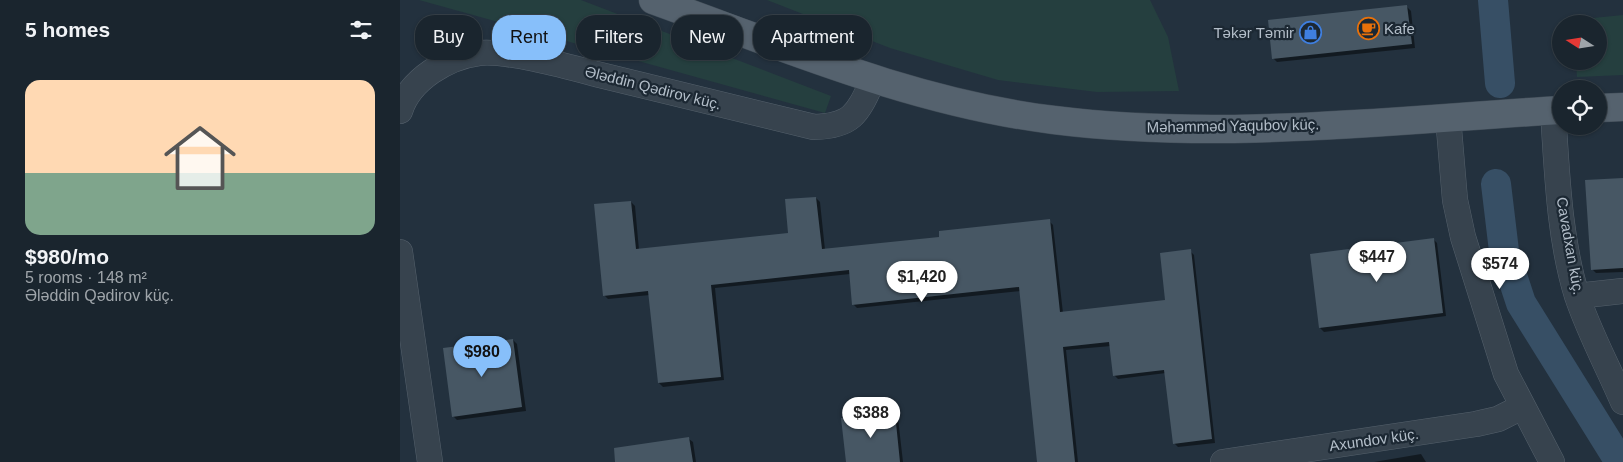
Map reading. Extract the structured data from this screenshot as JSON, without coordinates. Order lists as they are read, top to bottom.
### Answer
{
  "streets": {
    "main road": ["Məhəmməd Yaqubov küç."],
    "street": ["Ələddin Qədirov küç.", "Cavadxan küç.", "Axundov küç."]
  },
  "crossings": [
    ["Ələddin Qədirov küç.", "Məhəmməd Yaqubov küç."]
  ],
  "places": {
    "cafe": ["Kafe"],
    "shop": ["Təkər Təmir"]
  },
  "north": "left",
  "page": {
    "heading": "5 homes",
    "chip": [
      "Buy",
      "Rent",
      "Filters",
      "New",
      "Apartment"
    ],
    "list": [
      {
        "name": "$980/mo",
        "note": "5 rooms · 148 m² · Ələddin Qədirov küç."
      }
    ],
    "price": [
      "$447",
      "$574",
      "$1,420",
      "$980",
      "$388"
    ]
  }
}
